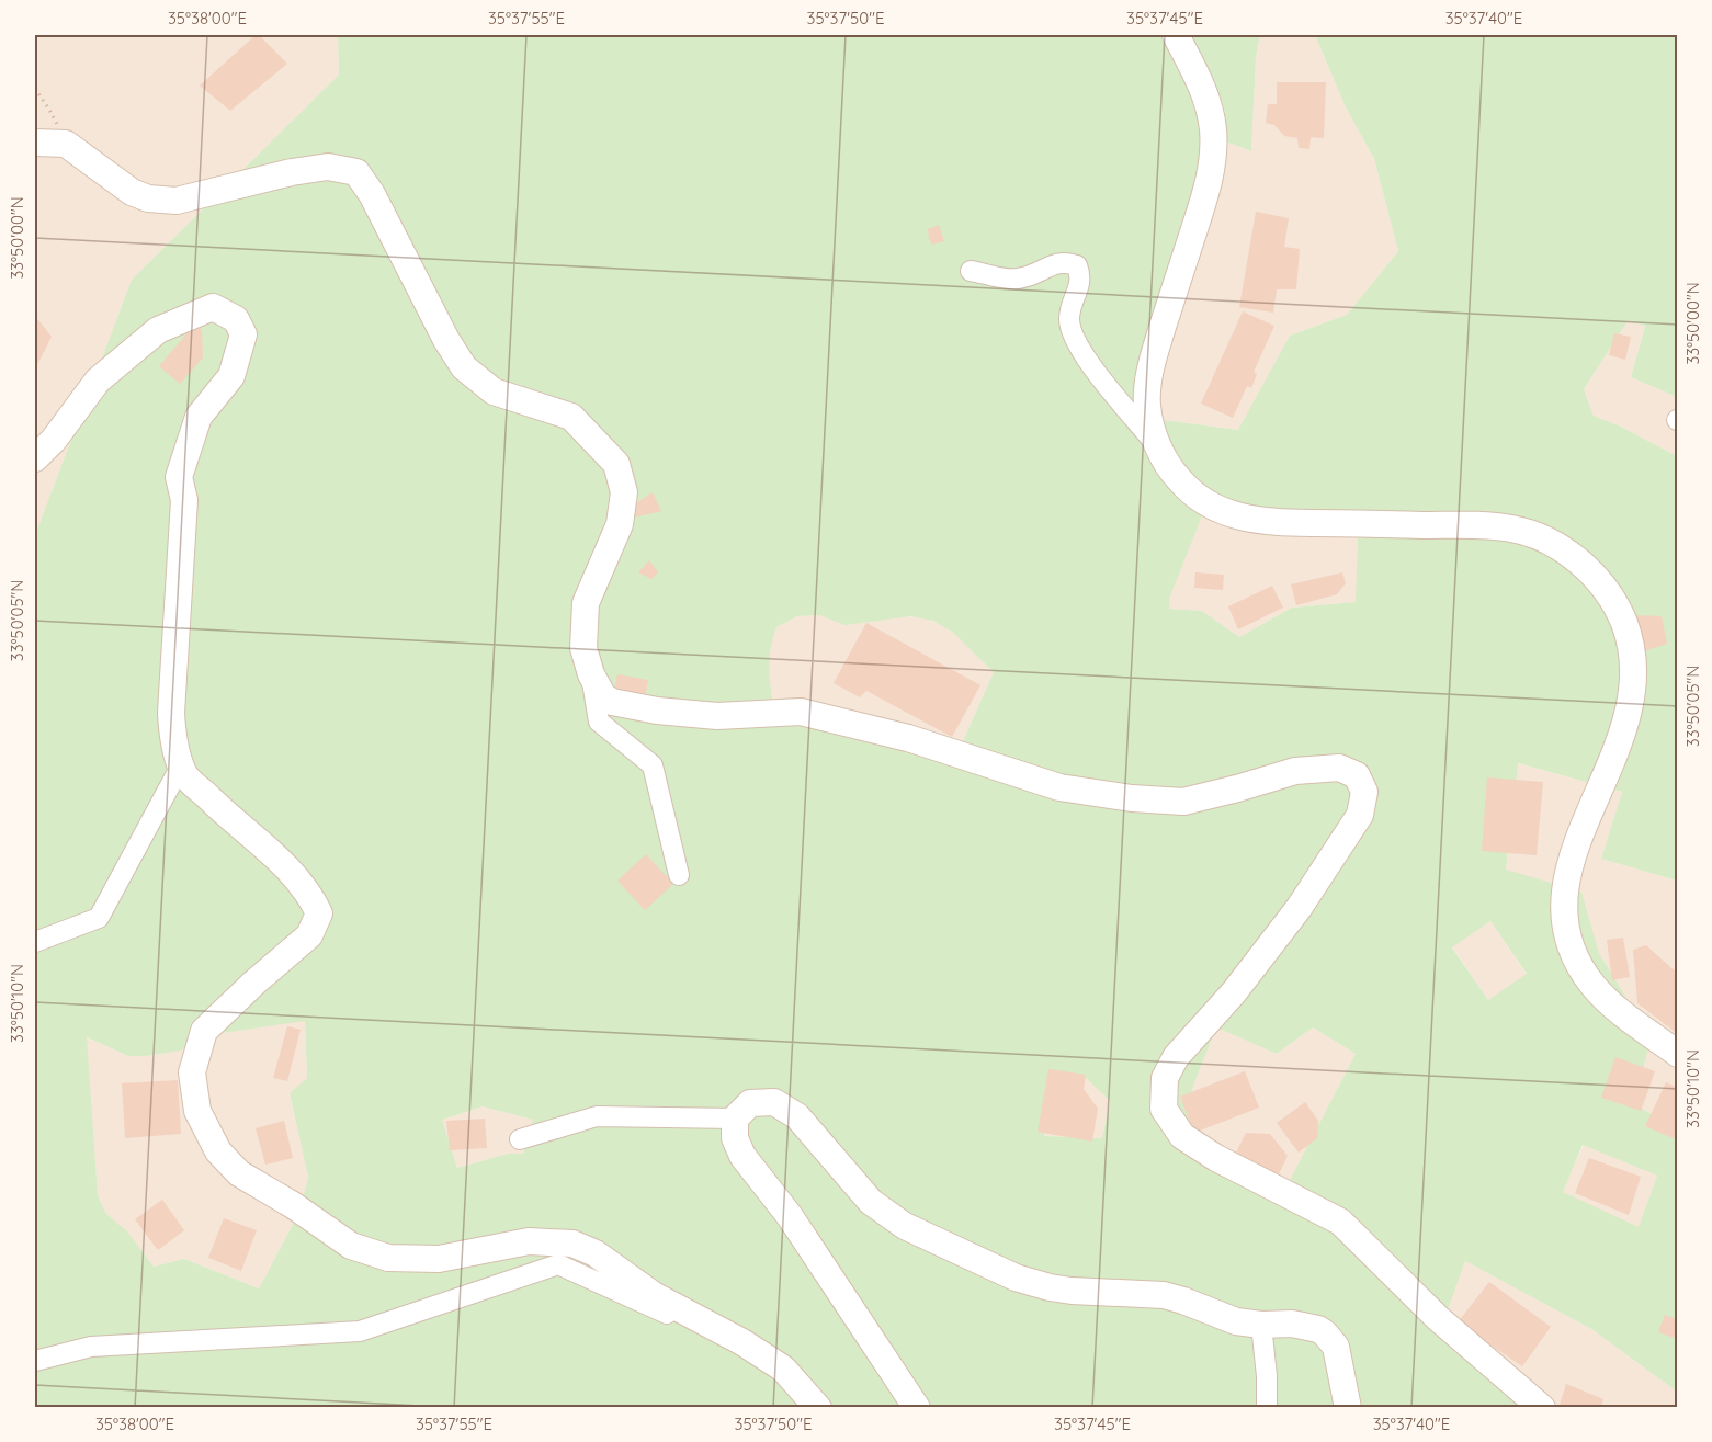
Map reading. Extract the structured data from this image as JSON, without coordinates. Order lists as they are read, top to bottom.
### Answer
{
  "coordinates": [
    "35°38'00\"E",
    "35°37'55\"E",
    "35°37'50\"E",
    "35°37'45\"E",
    "35°37'40\"E",
    "33°50'00\"N",
    "33°50'05\"N",
    "33°50'10\"N"
  ]
}
